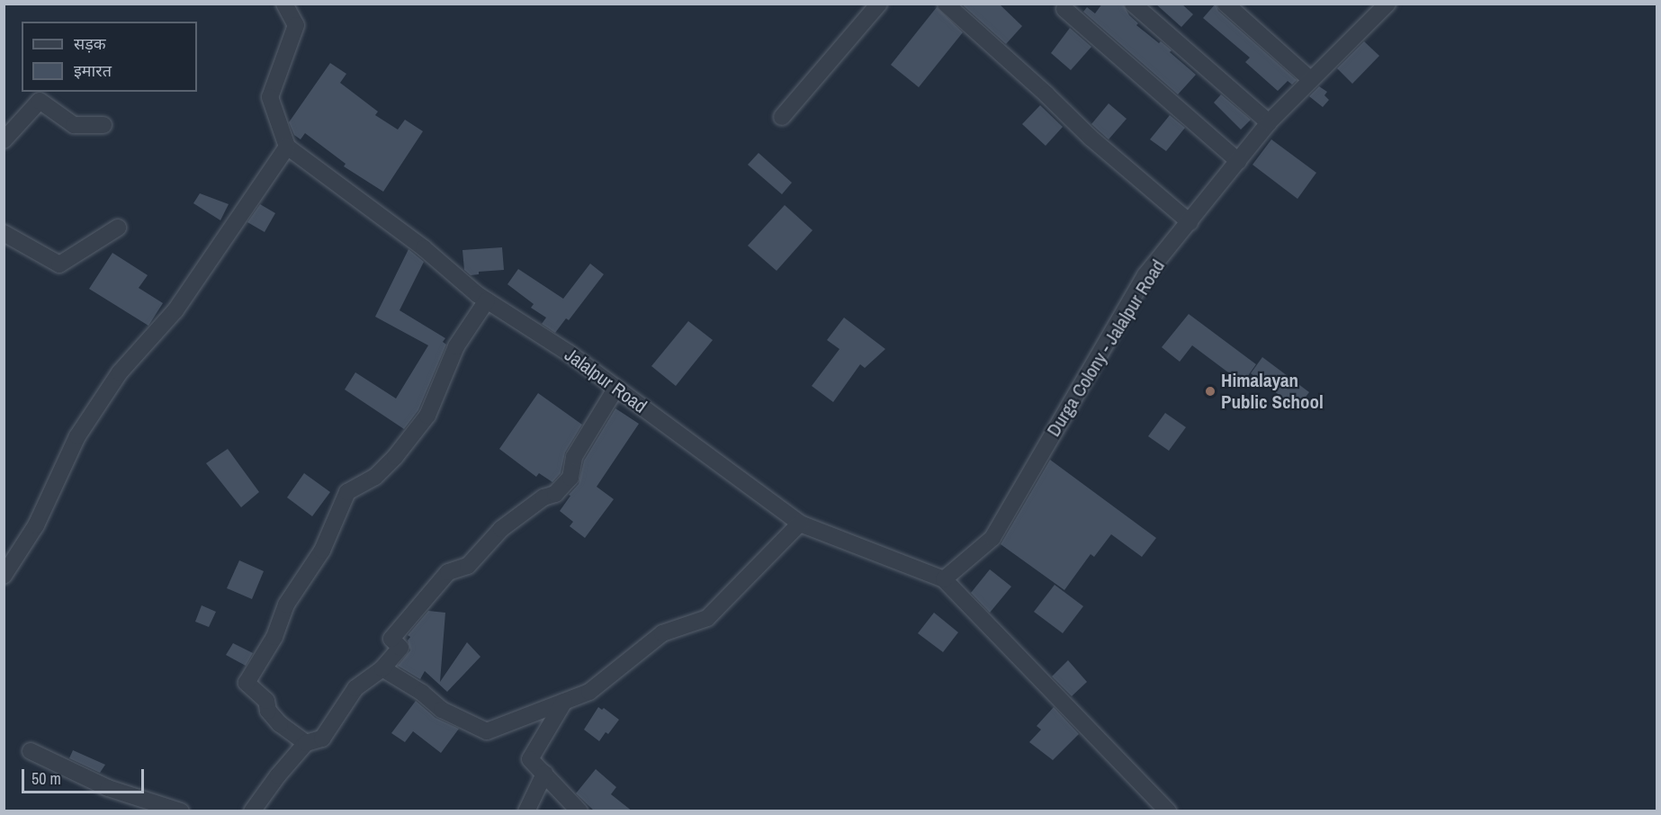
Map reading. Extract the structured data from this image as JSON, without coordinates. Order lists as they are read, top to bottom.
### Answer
{
  "streets": {
    "street": ["Durga Colony - Jalalpur Road", "Jalalpur Road"]
  },
  "crossings": [
    ["Durga Colony - Jalalpur Road", "Jalalpur Road"]
  ],
  "places": ["Himalayan Public School"],
  "legend": ["सड़क", "इमारत"],
  "scale_bar": "50 m"
}
